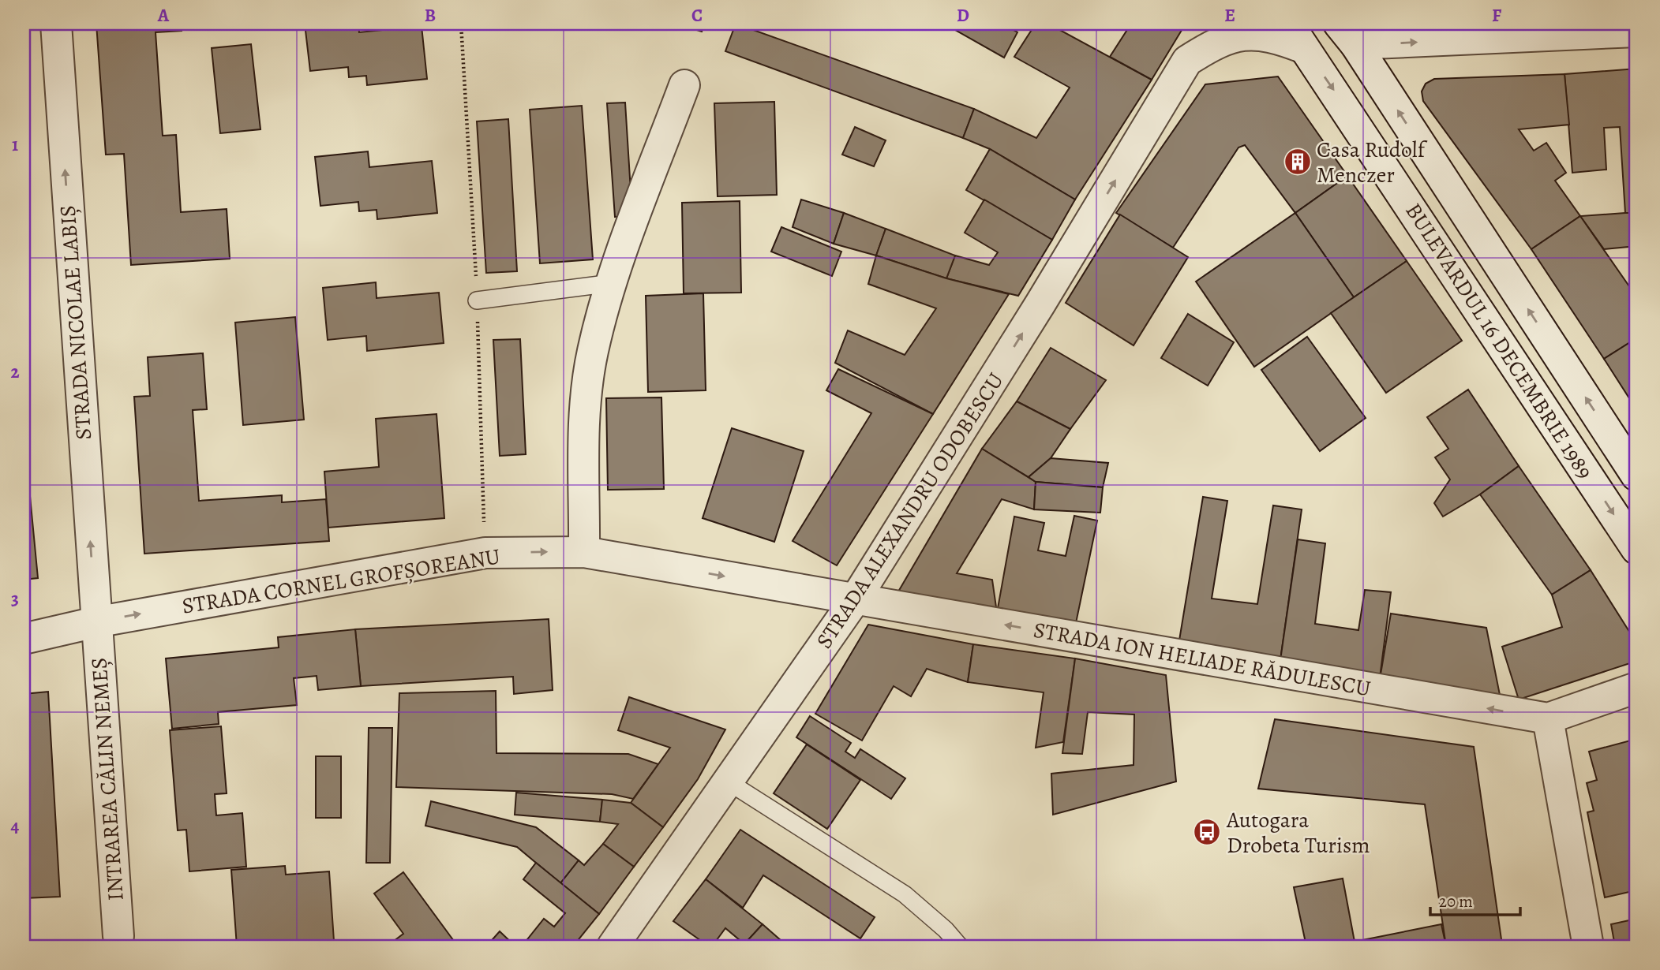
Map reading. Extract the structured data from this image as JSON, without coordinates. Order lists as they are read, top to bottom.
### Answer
{
  "streets": {
    "street": [
      "STRADA NICOLAE LABIȘ",
      "BULEVARDUL 16 DECEMBRIE 1989",
      "STRADA ALEXANDRU ODOBESCU",
      "STRADA CORNEL GROFȘOREANU",
      "STRADA ION HELIADE RĂDULESCU",
      "INTRAREA CĂLIN NEMEȘ"
    ]
  },
  "crossings": [
    ["STRADA NICOLAE LABIȘ", "STRADA CORNEL GROFȘOREANU"],
    ["STRADA NICOLAE LABIȘ", "INTRAREA CĂLIN NEMEȘ"],
    ["BULEVARDUL 16 DECEMBRIE 1989", "STRADA ALEXANDRU ODOBESCU"],
    ["STRADA ALEXANDRU ODOBESCU", "STRADA CORNEL GROFȘOREANU"],
    ["STRADA ALEXANDRU ODOBESCU", "STRADA ION HELIADE RĂDULESCU"],
    ["STRADA CORNEL GROFȘOREANU", "STRADA ION HELIADE RĂDULESCU"],
    ["STRADA CORNEL GROFȘOREANU", "INTRAREA CĂLIN NEMEȘ"]
  ],
  "one_way": [
    "STRADA NICOLAE LABIȘ",
    "STRADA ALEXANDRU ODOBESCU",
    "STRADA CORNEL GROFȘOREANU",
    "STRADA ION HELIADE RĂDULESCU"
  ],
  "places": {
    "building": ["Casa Rudolf Menczer"],
    "bus stop": ["Autogara Drobeta Turism"]
  },
  "scale_bar": "20 m",
  "grid": {
    "columns": [
      "A",
      "B",
      "C",
      "D",
      "E",
      "F"
    ],
    "rows": [
      "1",
      "2",
      "3",
      "4"
    ]
  }
}
